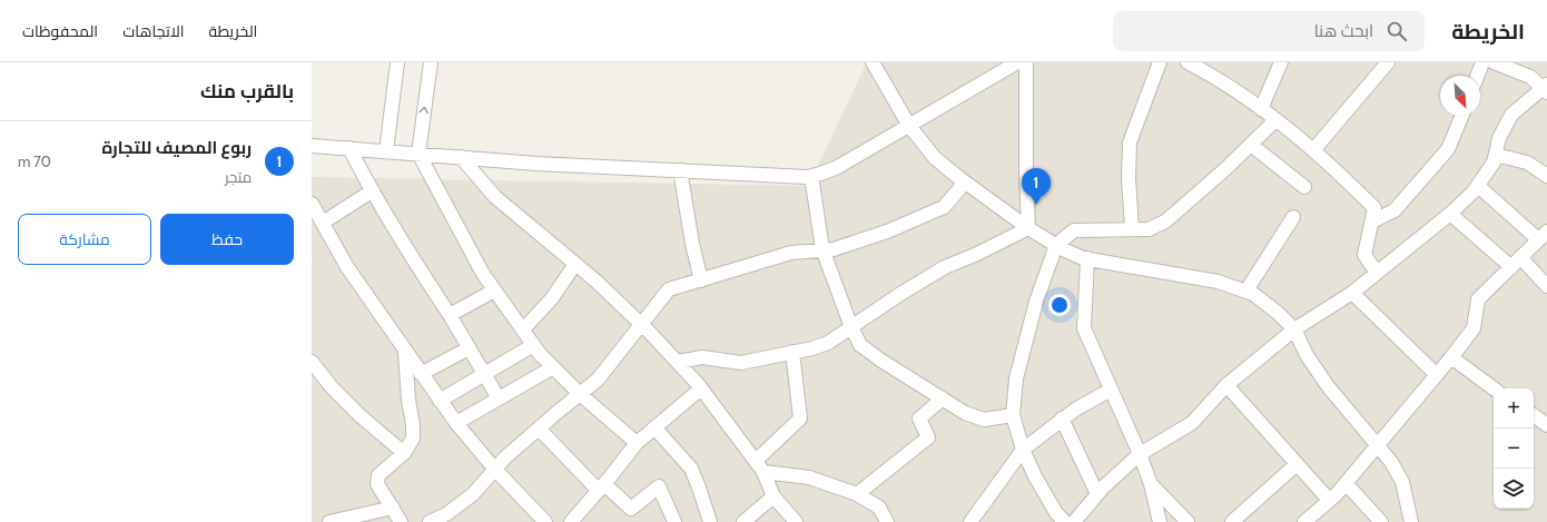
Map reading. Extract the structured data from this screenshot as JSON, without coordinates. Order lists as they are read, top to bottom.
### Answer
{
  "north": "bottom right",
  "page": {
    "header": "الخريطة",
    "search": "ابحث هنا",
    "nav": ["الخريطة", "الاتجاهات", "المحفوظات"],
    "heading": "بالقرب منك",
    "list": [
      {
        "mark": "1",
        "name": "ربوع المصيف للتجارة",
        "note": "متجر",
        "value": "70 m"
      }
    ],
    "pins": "1",
    "buttons": ["حفظ", "مشاركة"],
    "map_buttons": ["+", "−"]
  }
}
